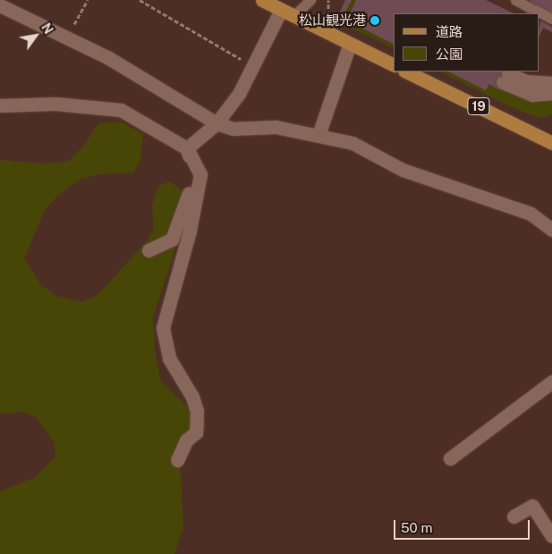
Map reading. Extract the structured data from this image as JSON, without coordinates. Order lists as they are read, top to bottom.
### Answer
{
  "streets": {
    "main road": ["19"]
  },
  "places": ["松山観光港"],
  "legend": ["道路", "公園"],
  "scale_bar": "50 m",
  "north": "top right"
}
